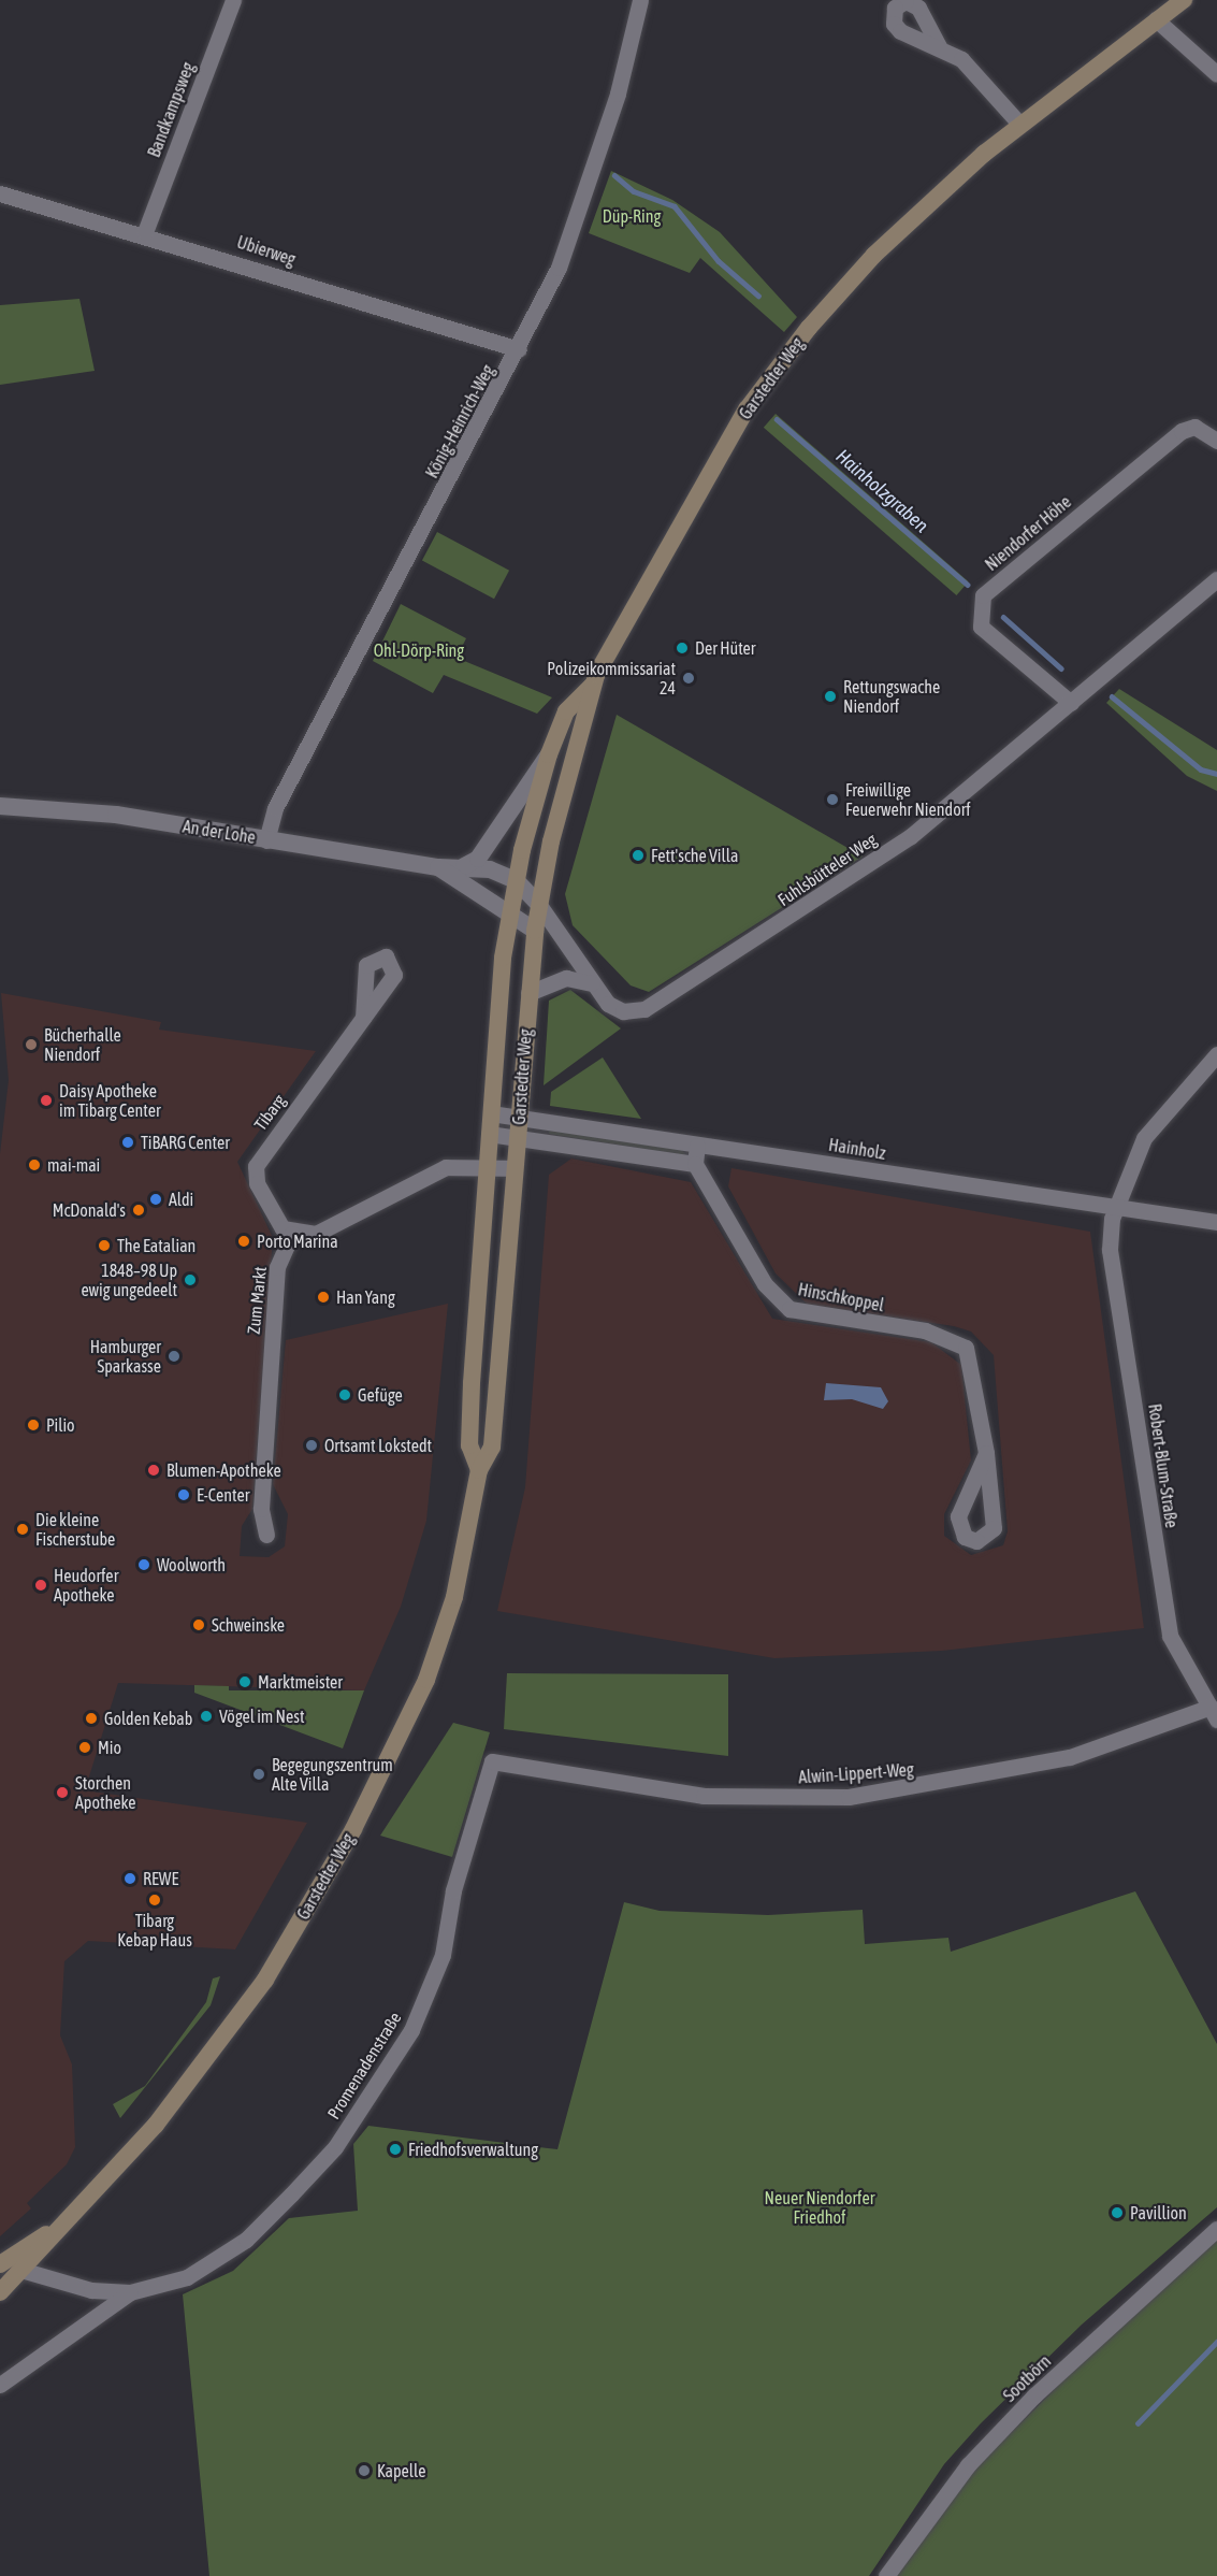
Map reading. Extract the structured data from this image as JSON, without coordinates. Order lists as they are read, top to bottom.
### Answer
{
  "streets": {
    "main road": ["Garstedter Weg"],
    "street": [
      "Bandkampsweg",
      "Ubierweg",
      "König-Heinrich-Weg",
      "Niendorfer Höhe",
      "An der Lohe",
      "Fuhlsbütteler Weg",
      "Tibarg",
      "Hainholz",
      "Hinschkoppel",
      "Zum Markt",
      "Robert-Blum-Straße",
      "Alwin-Lippert-Weg",
      "Promenadenstraße",
      "Sootbörn"
    ]
  },
  "crossings": [
    ["Bandkampsweg", "Ubierweg"],
    ["Ubierweg", "König-Heinrich-Weg"],
    ["Garstedter Weg", "An der Lohe"],
    ["Garstedter Weg", "Fuhlsbütteler Weg"],
    ["Garstedter Weg", "Hainholz"],
    ["Garstedter Weg", "Promenadenstraße"],
    ["König-Heinrich-Weg", "An der Lohe"],
    ["Niendorfer Höhe", "Fuhlsbütteler Weg"],
    ["An der Lohe", "Fuhlsbütteler Weg"],
    ["Tibarg", "Zum Markt"],
    ["Hainholz", "Robert-Blum-Straße"],
    ["Robert-Blum-Straße", "Alwin-Lippert-Weg"],
    ["Alwin-Lippert-Weg", "Promenadenstraße"]
  ],
  "water": ["Hainholzgraben"],
  "parks": ["Düp-Ring", "Ohl-Dörp-Ring", "Neuer Niendorfer Friedhof"],
  "places": [
    "Der Hüter",
    "Polizeikommissariat 24",
    "Rettungswache Niendorf",
    "Freiwillige Feuerwehr Niendorf",
    "Fett'sche Villa",
    "Bücherhalle Niendorf",
    "Daisy Apotheke im Tibarg Center",
    "TiBARG Center",
    "mai-mai",
    "Aldi",
    "McDonald's",
    "Porto Marina",
    "The Eatalian",
    "1848–98 Up ewig ungedeelt",
    "Han Yang",
    "Hamburger Sparkasse",
    "Gefüge",
    "Pilio",
    "Ortsamt Lokstedt",
    "Blumen-Apotheke",
    "E-Center",
    "Die kleine Fischerstube",
    "Woolworth",
    "Heudorfer Apotheke",
    "Schweinske",
    "Marktmeister",
    "Vögel im Nest",
    "Golden Kebab",
    "Mio",
    "Begegungszentrum Alte Villa",
    "Storchen Apotheke",
    "REWE",
    "Tibarg Kebap Haus",
    "Friedhofsverwaltung",
    "Pavillion",
    "Kapelle"
  ]
}
